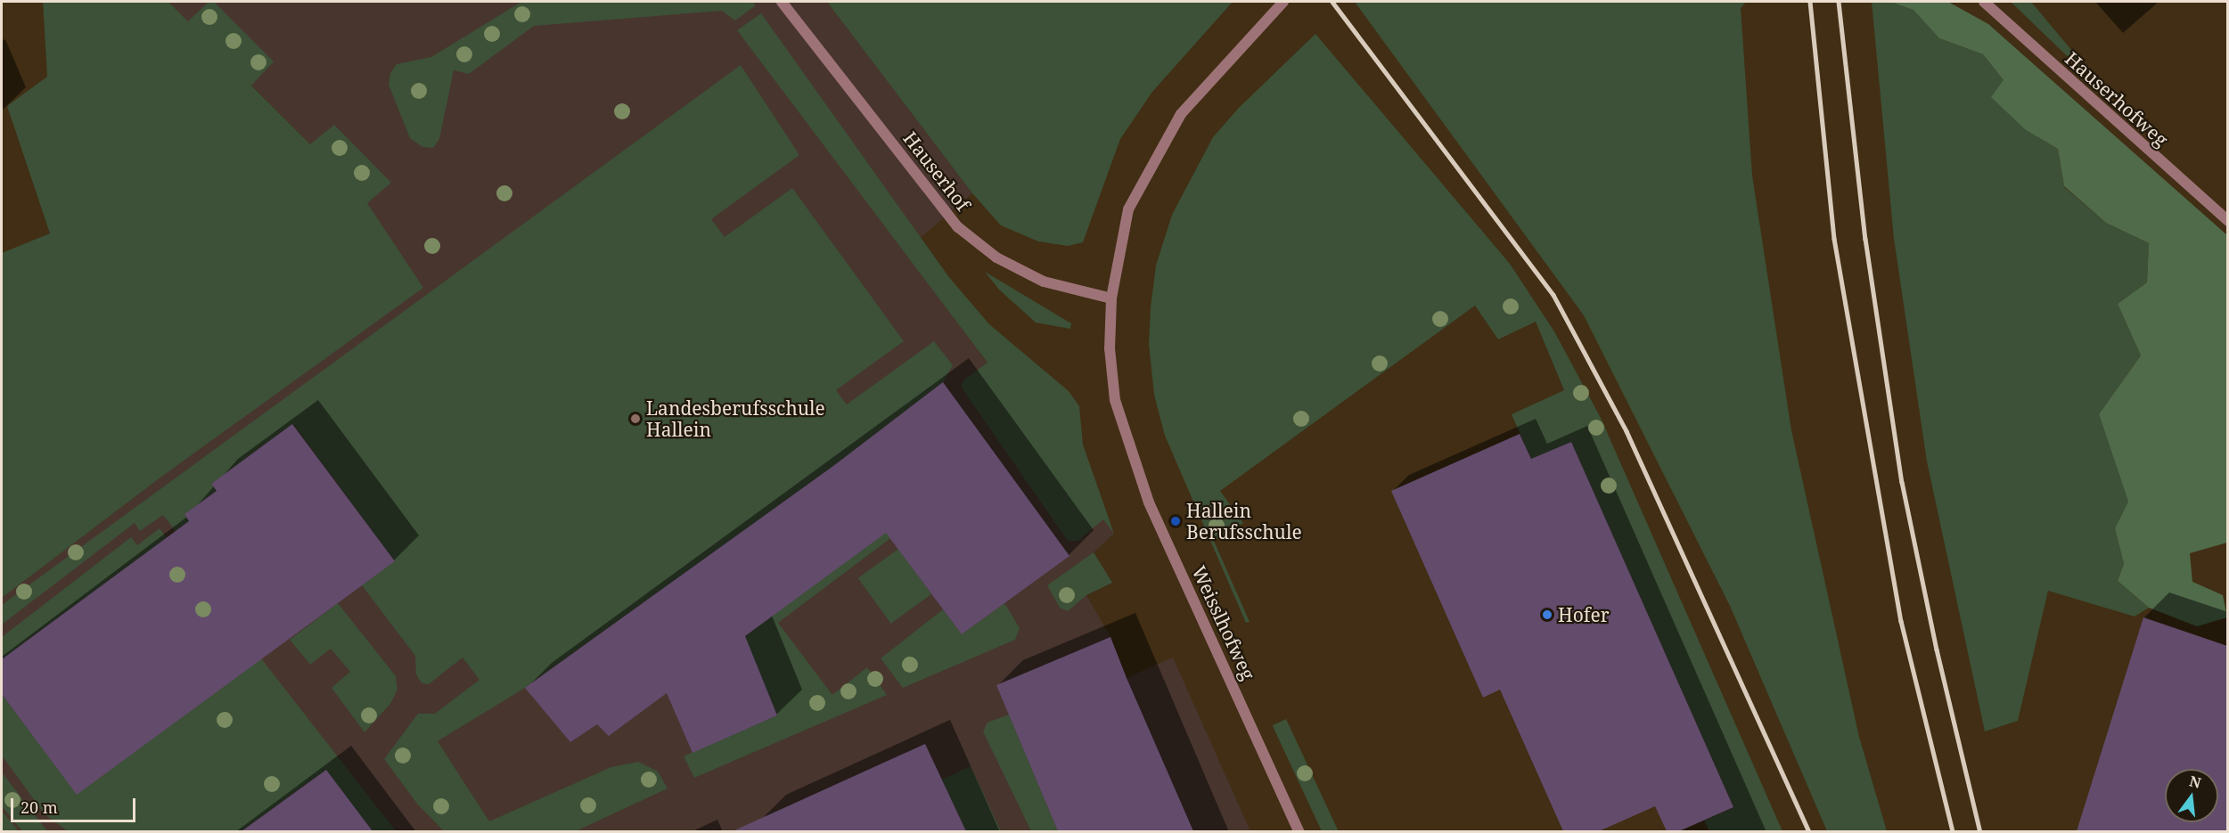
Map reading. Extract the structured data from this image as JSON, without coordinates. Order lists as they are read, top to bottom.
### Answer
{
  "streets": {
    "street": ["Hauserhofweg", "Hauserhof", "Weisslhofweg"]
  },
  "crossings": [
    ["Hauserhof", "Weisslhofweg"]
  ],
  "places": ["Landesberufsschule Hallein", "Hallein Berufsschule", "Hofer"],
  "scale_bar": "20 m",
  "north": "top"
}
